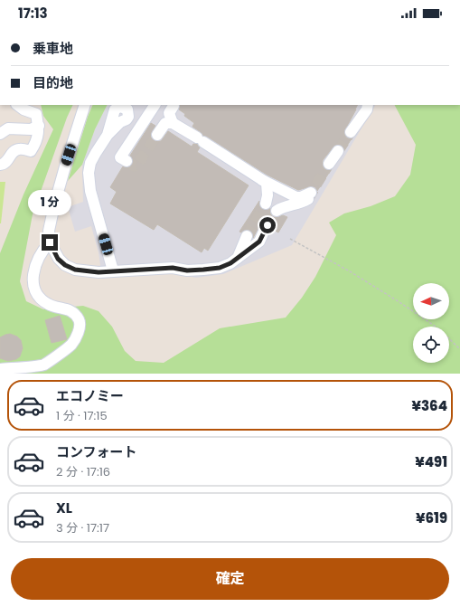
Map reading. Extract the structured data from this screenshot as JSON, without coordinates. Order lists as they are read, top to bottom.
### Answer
{
  "north": "left",
  "page": {
    "status": "17:13",
    "banner": ["乗車地", "目的地"],
    "bubble": "1 分",
    "list": [
      {
        "name": "エコノミー",
        "note": "1 分 · 17:15",
        "value": "¥364"
      },
      {
        "name": "コンフォート",
        "note": "2 分 · 17:16",
        "value": "¥491"
      },
      {
        "name": "XL",
        "note": "3 分 · 17:17",
        "value": "¥619"
      }
    ],
    "buttons": "確定"
  }
}
